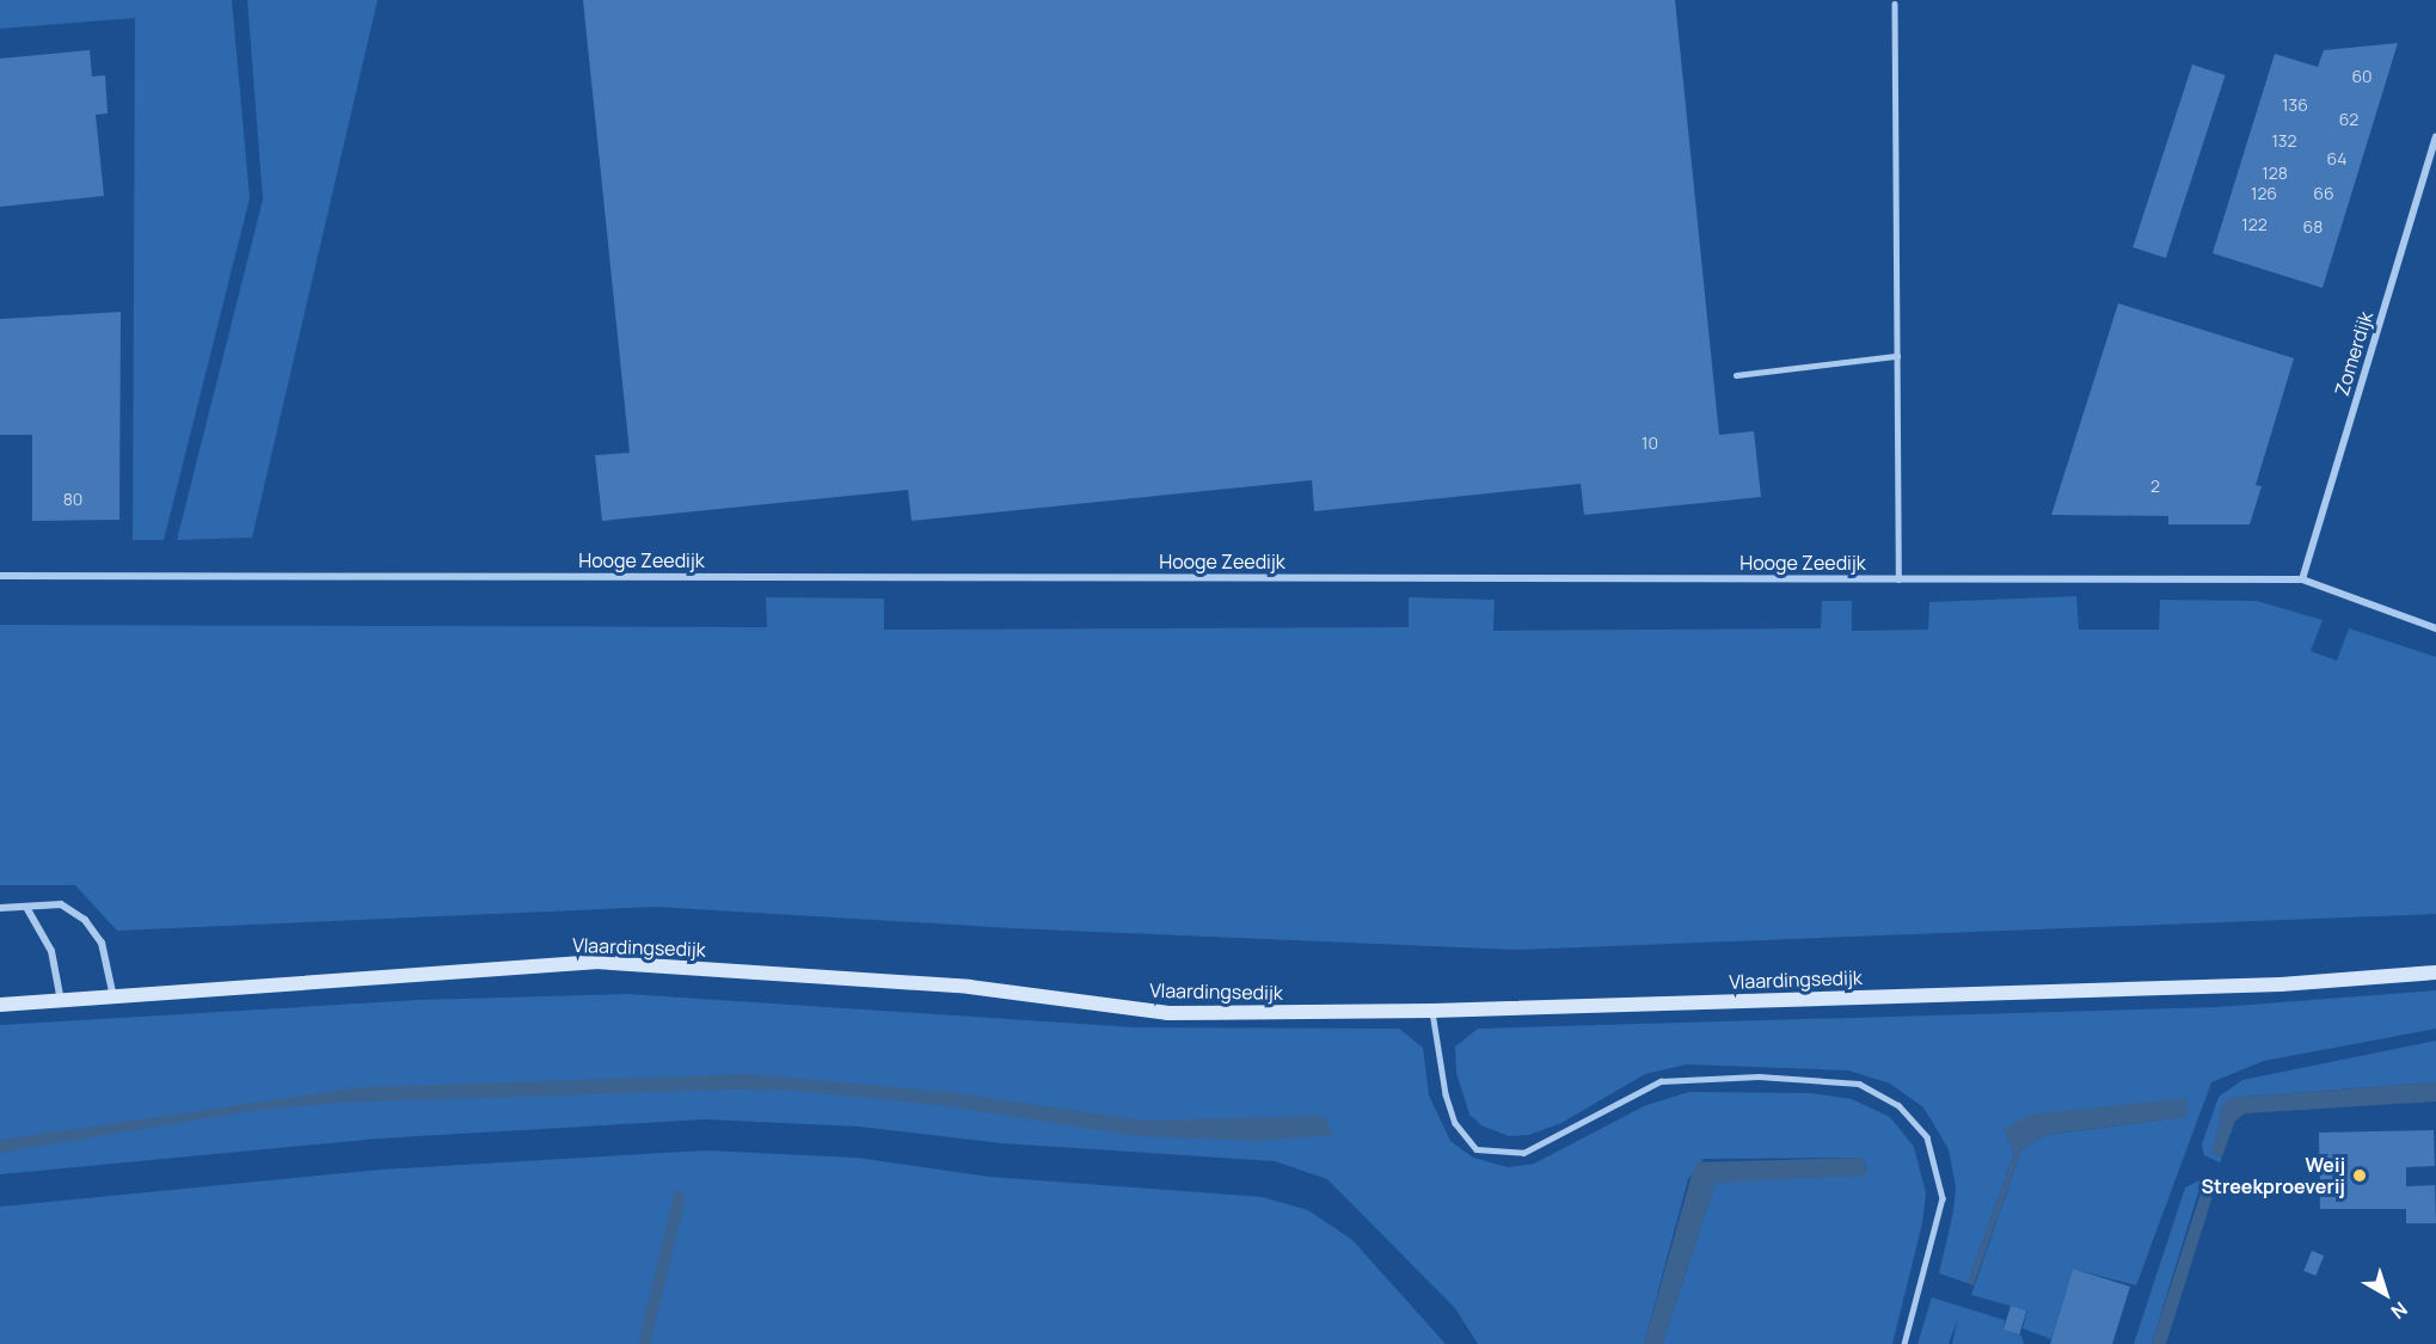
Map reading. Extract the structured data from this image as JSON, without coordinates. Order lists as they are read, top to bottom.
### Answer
{
  "streets": {
    "street": ["Zomerdijk", "Hooge Zeedijk", "Vlaardingsedijk"]
  },
  "crossings": [
    ["Zomerdijk", "Hooge Zeedijk"]
  ],
  "places": ["Weij Streekproeverij"],
  "house_numbers": [
    "60",
    "136",
    "62",
    "132",
    "64",
    "128",
    "126",
    "66",
    "122",
    "68",
    "10",
    "2",
    "80"
  ],
  "north": "bottom right"
}
